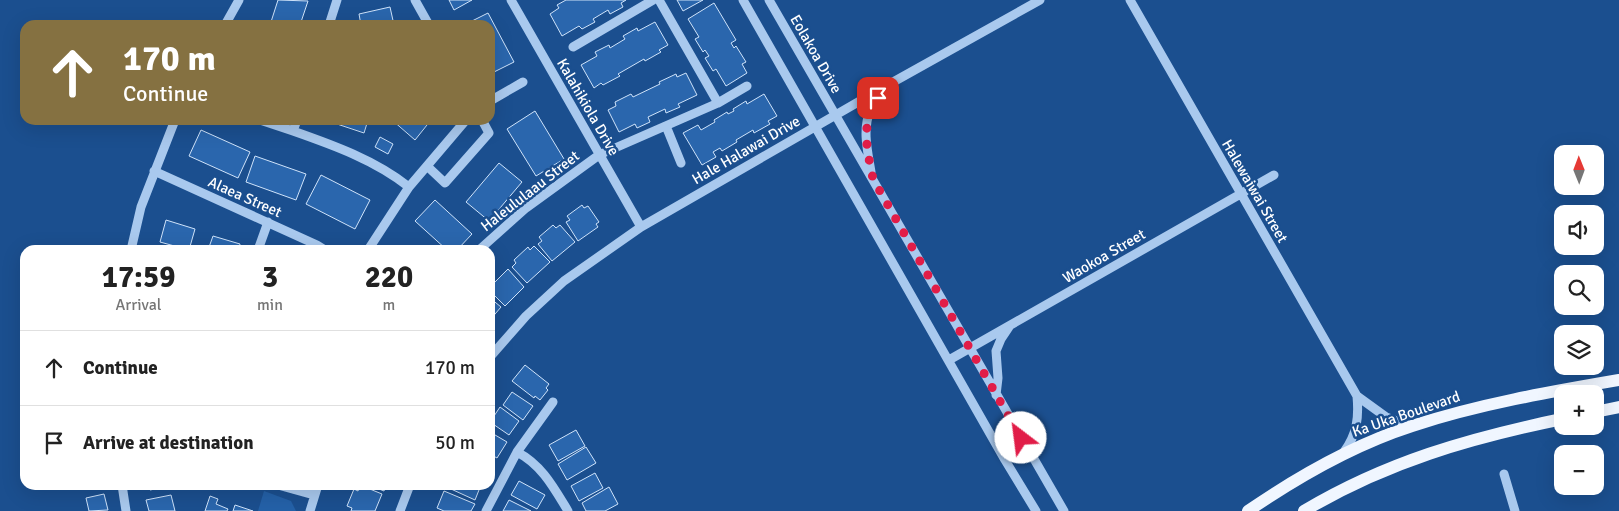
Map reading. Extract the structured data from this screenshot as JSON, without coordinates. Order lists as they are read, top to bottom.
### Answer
{
  "streets": {
    "main road": ["Ka Uka Boulevard"],
    "street": [
      "Eolakoa Drive",
      "Kalahikiola Drive",
      "Hale Halawai Drive",
      "Haleululaau Street",
      "Halewaiwai Street",
      "Alaea Street",
      "Waokoa Street"
    ]
  },
  "crossings": [
    ["Eolakoa Drive", "Hale Halawai Drive"],
    ["Eolakoa Drive", "Waokoa Street"],
    ["Kalahikiola Drive", "Hale Halawai Drive"],
    ["Kalahikiola Drive", "Haleululaau Street"],
    ["Halewaiwai Street", "Waokoa Street"],
    ["Halewaiwai Street", "Ka Uka Boulevard"]
  ],
  "north": "top",
  "page": {
    "turn": ["170 m", "Continue"],
    "map_buttons": ["+", "−"],
    "eta": [
      "17:59",
      "Arrival",
      "3",
      "min",
      "220",
      "m"
    ],
    "list": [
      {
        "name": "Continue",
        "value": "170 m"
      },
      {
        "name": "Arrive at destination",
        "value": "50 m"
      }
    ]
  }
}
